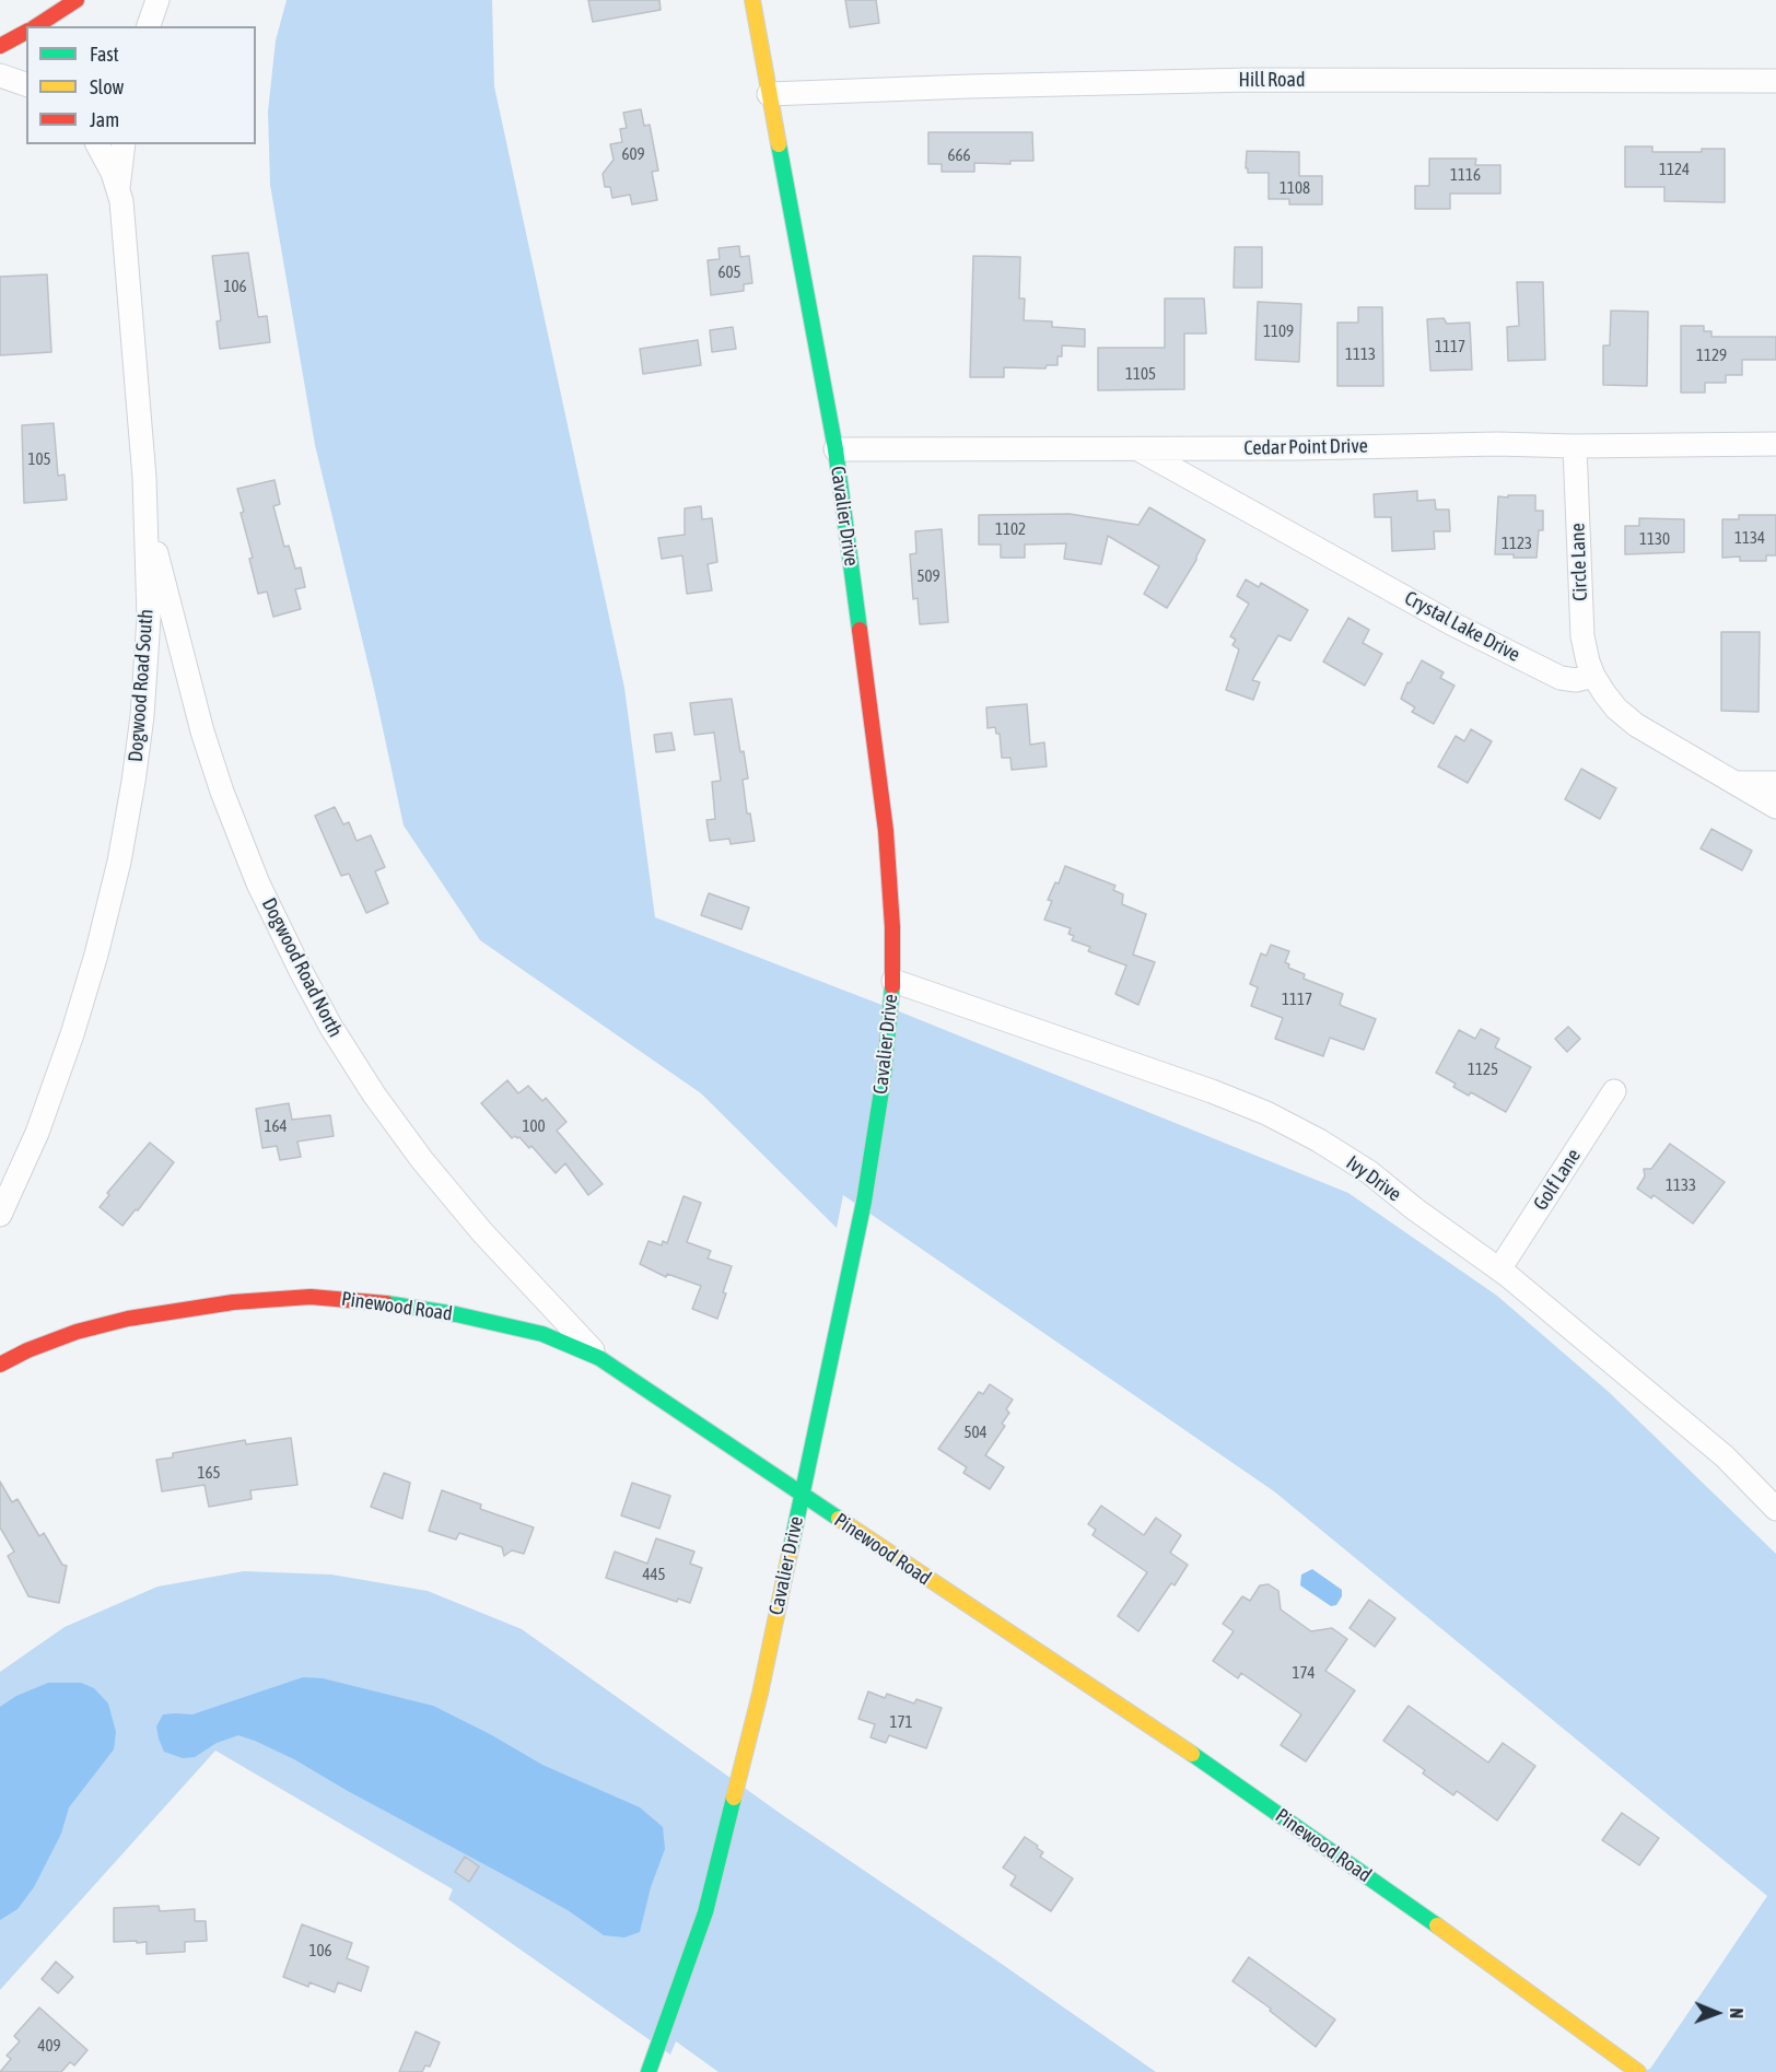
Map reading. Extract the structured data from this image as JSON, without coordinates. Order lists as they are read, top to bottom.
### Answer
{
  "streets": {
    "street": [
      "Hill Road",
      "Cedar Point Drive",
      "Cavalier Drive",
      "Circle Lane",
      "Crystal Lake Drive",
      "Dogwood Road South",
      "Dogwood Road North",
      "Ivy Drive",
      "Golf Lane",
      "Pinewood Road"
    ]
  },
  "crossings": [
    ["Hill Road", "Cavalier Drive"],
    ["Cedar Point Drive", "Cavalier Drive"],
    ["Cedar Point Drive", "Circle Lane"],
    ["Cedar Point Drive", "Crystal Lake Drive"],
    ["Cavalier Drive", "Ivy Drive"],
    ["Cavalier Drive", "Pinewood Road"],
    ["Circle Lane", "Crystal Lake Drive"],
    ["Dogwood Road South", "Dogwood Road North"],
    ["Dogwood Road North", "Pinewood Road"],
    ["Ivy Drive", "Golf Lane"]
  ],
  "house_numbers": [
    "609",
    "666",
    "1124",
    "1116",
    "1108",
    "605",
    "106",
    "1109",
    "1117",
    "1113",
    "1129",
    "1105",
    "105",
    "1102",
    "1134",
    "1130",
    "1123",
    "509",
    "1117",
    "1125",
    "164",
    "100",
    "1133",
    "504",
    "165",
    "445",
    "174",
    "171",
    "106",
    "409"
  ],
  "legend": ["Fast", "Slow", "Jam"],
  "north": "right"
}
